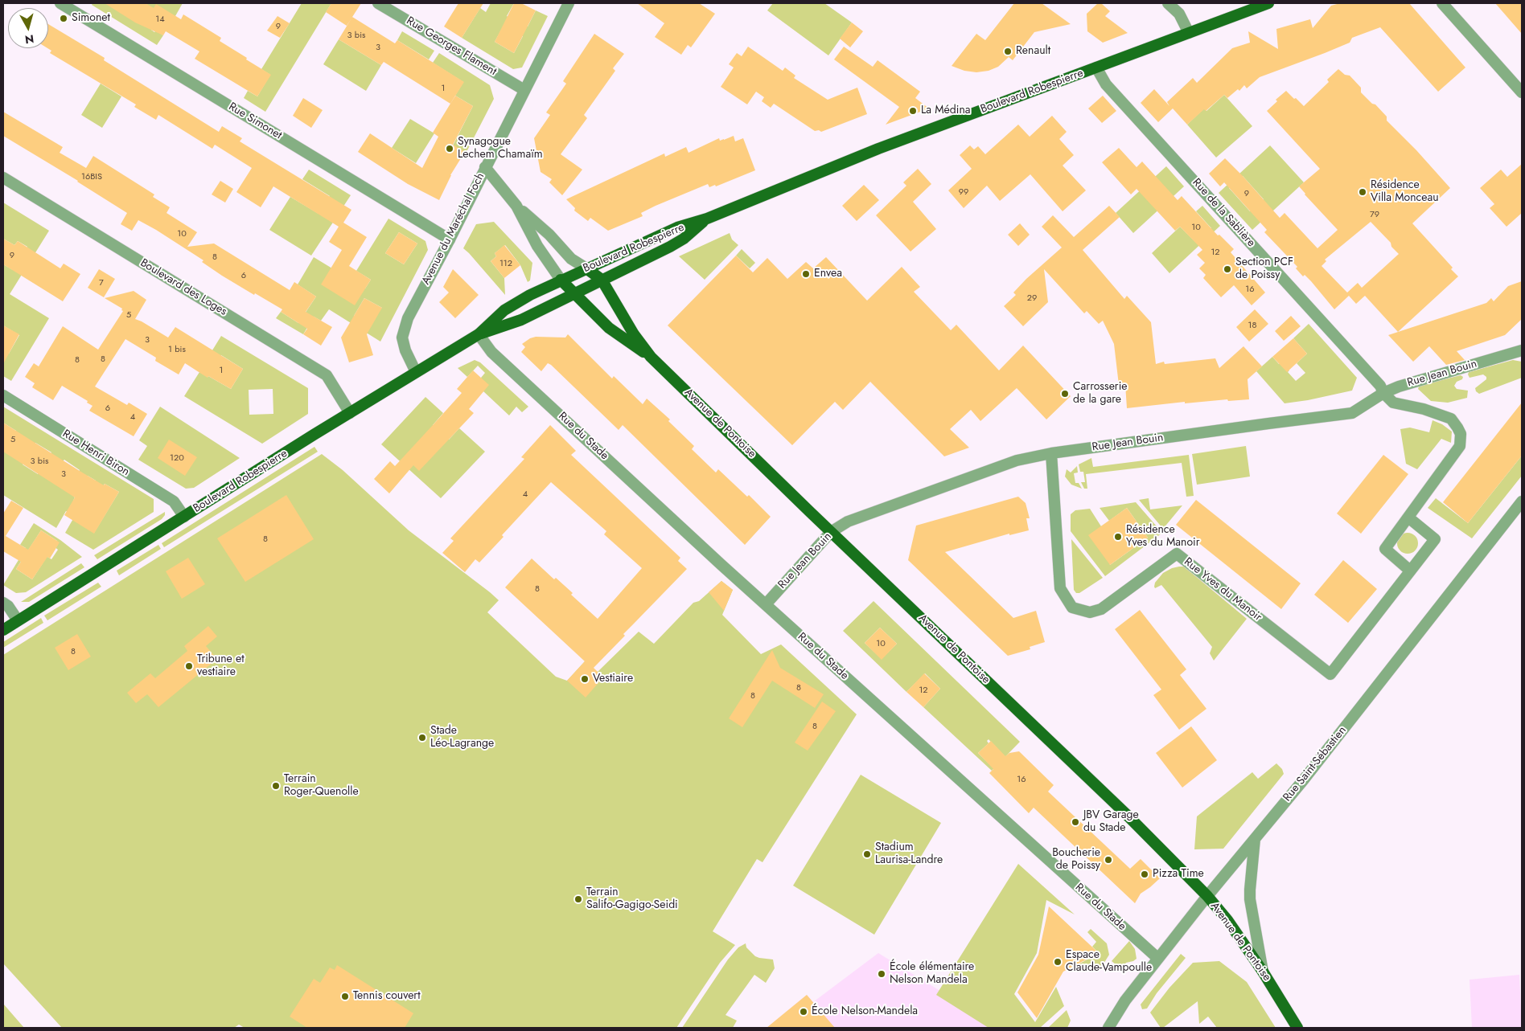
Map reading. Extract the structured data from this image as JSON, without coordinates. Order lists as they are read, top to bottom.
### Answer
{
  "streets": {
    "main road": ["Boulevard Robespierre", "Avenue de Pontoise"],
    "street": [
      "Rue Georges Flament",
      "Rue Simonet",
      "Rue de la Sablière",
      "Avenue du Maréchal Foch",
      "Boulevard des Loges",
      "Rue Jean Bouin",
      "Rue du Stade",
      "Rue Henri Biron",
      "Rue Yves du Manoir",
      "Rue Saint-Sébastien"
    ]
  },
  "crossings": [
    ["Rue Georges Flament", "Avenue du Maréchal Foch"],
    ["Boulevard Robespierre", "Rue de la Sablière"],
    ["Boulevard Robespierre", "Avenue du Maréchal Foch"],
    ["Boulevard Robespierre", "Boulevard des Loges"],
    ["Boulevard Robespierre", "Avenue de Pontoise"],
    ["Boulevard Robespierre", "Rue du Stade"],
    ["Boulevard Robespierre", "Rue Henri Biron"],
    ["Rue Simonet", "Avenue du Maréchal Foch"],
    ["Rue de la Sablière", "Rue Jean Bouin"],
    ["Rue Jean Bouin", "Avenue de Pontoise"],
    ["Rue Jean Bouin", "Rue du Stade"],
    ["Rue Jean Bouin", "Rue Yves du Manoir"],
    ["Avenue de Pontoise", "Rue Saint-Sébastien"],
    ["Rue du Stade", "Rue Saint-Sébastien"]
  ],
  "places": [
    "Simonet",
    "Renault",
    "La Médina",
    "Synagogue Lechem Chamaïm",
    "Résidence Villa Monceau",
    "Section PCF de Poissy",
    "Envea",
    "Carrosserie de la gare",
    "Résidence Yves du Manoir",
    "Tribune et vestiaire",
    "Vestiaire",
    "Stade Léo-Lagrange",
    "Terrain Roger-Quenolle",
    "JBV Garage du Stade",
    "Stadium Laurisa-Landre",
    "Boucherie de Poissy",
    "Pizza Time",
    "Terrain Salifo-Gagigo-Seidi",
    "Espace Claude-Vampoulle",
    "École élémentaire Nelson Mandela",
    "Tennis couvert",
    "École Nelson-Mandela"
  ],
  "house_numbers": [
    "14",
    "9",
    "3 bis",
    "3",
    "1",
    "16BIS",
    "99",
    "9",
    "79",
    "10",
    "10",
    "12",
    "9",
    "8",
    "112",
    "6",
    "7",
    "16",
    "29",
    "5",
    "18",
    "3",
    "1 bis",
    "8",
    "8",
    "1",
    "6",
    "4",
    "5",
    "120",
    "3 bis",
    "3",
    "4",
    "8",
    "8",
    "10",
    "8",
    "8",
    "12",
    "8",
    "8",
    "16"
  ],
  "north": "bottom"
}
